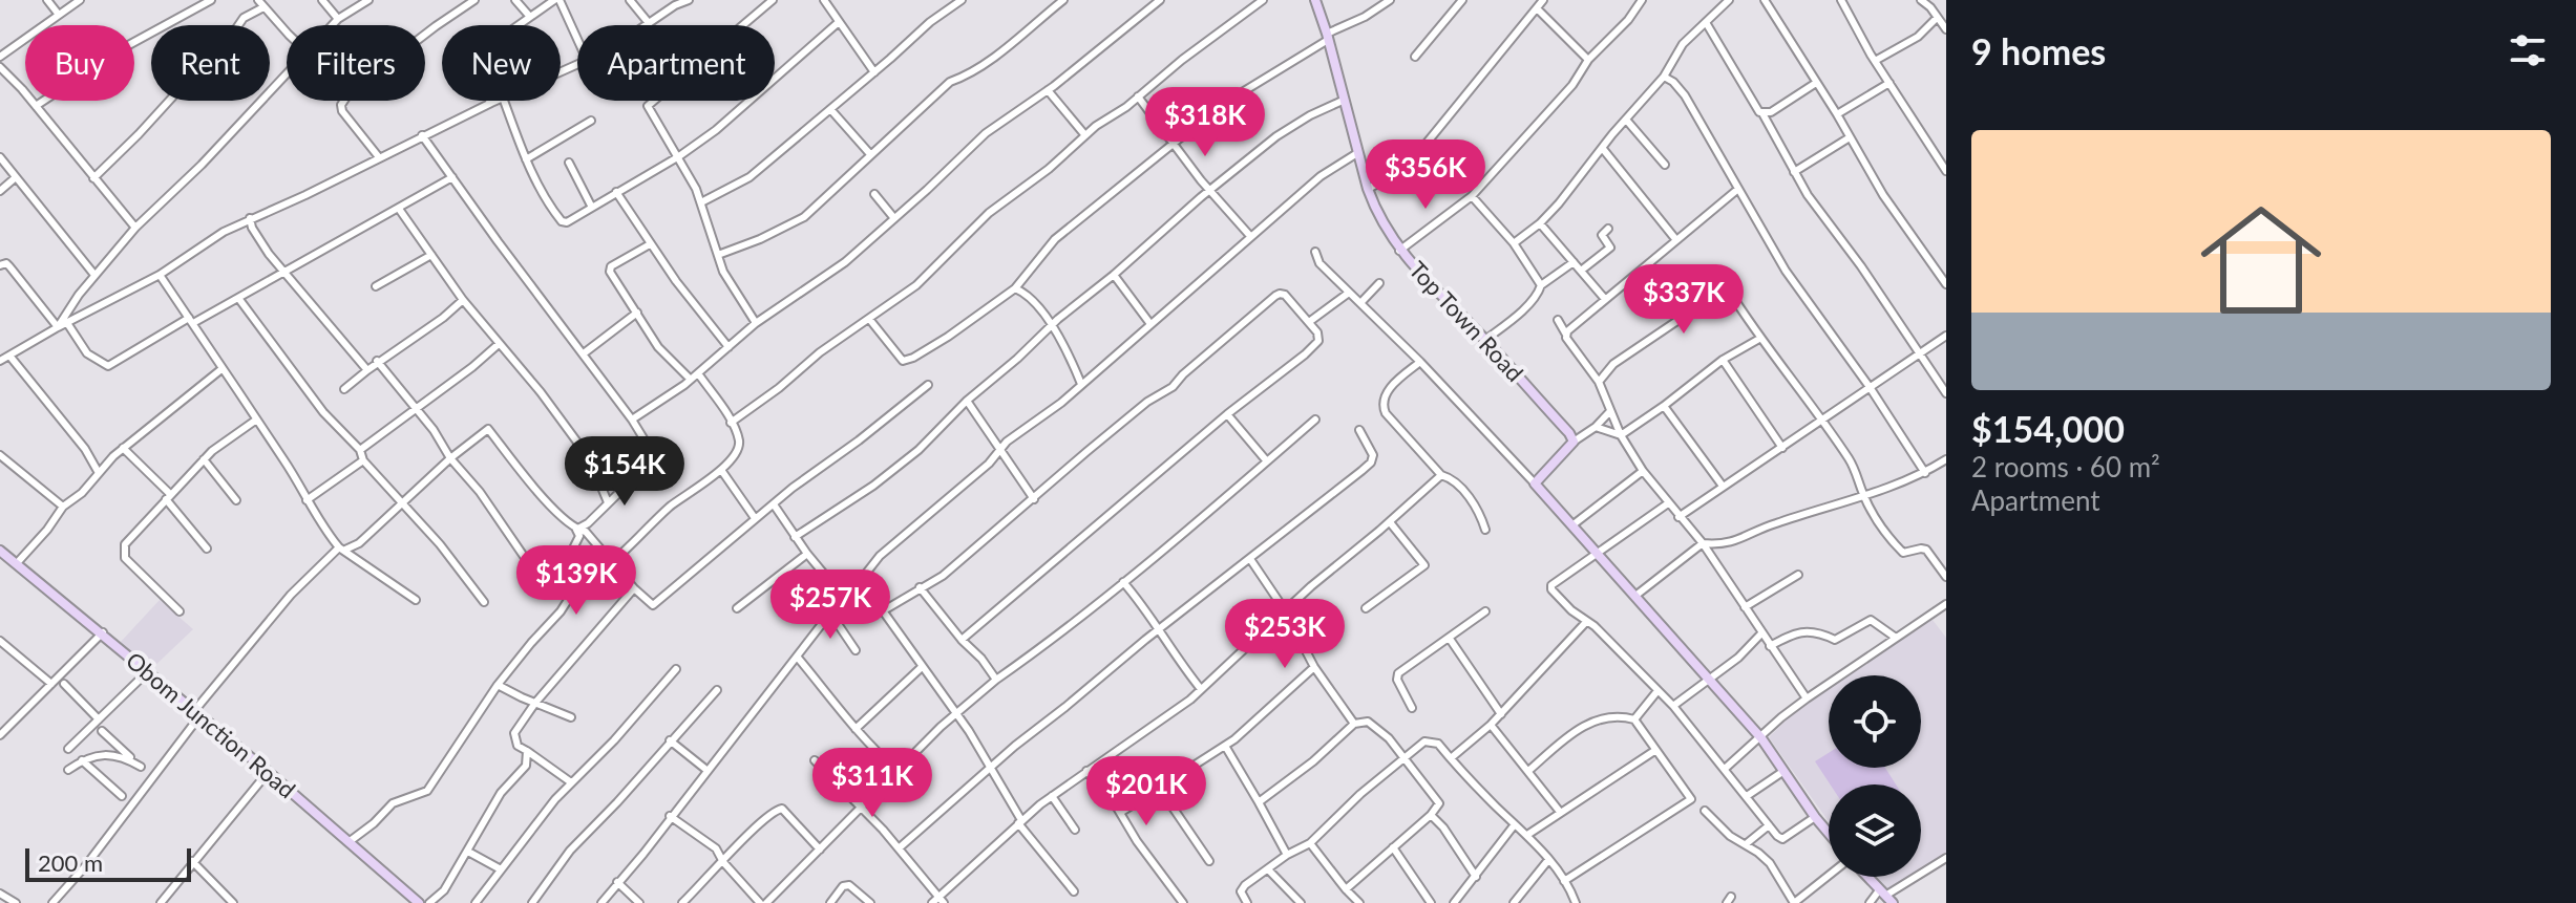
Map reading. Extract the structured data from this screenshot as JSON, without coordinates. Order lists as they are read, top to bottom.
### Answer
{
  "streets": {
    "street": ["Top Town Road", "Obom Junction Road"]
  },
  "scale_bar": "200 m",
  "page": {
    "heading": "9 homes",
    "chip": [
      "Buy",
      "Rent",
      "Filters",
      "New",
      "Apartment"
    ],
    "price": [
      "$318K",
      "$356K",
      "$337K",
      "$154K",
      "$139K",
      "$257K",
      "$253K",
      "$311K",
      "$201K"
    ],
    "list": [
      {
        "name": "$154,000",
        "note": "2 rooms · 60 m² · Apartment"
      }
    ],
    "scale": "200 m"
  }
}
